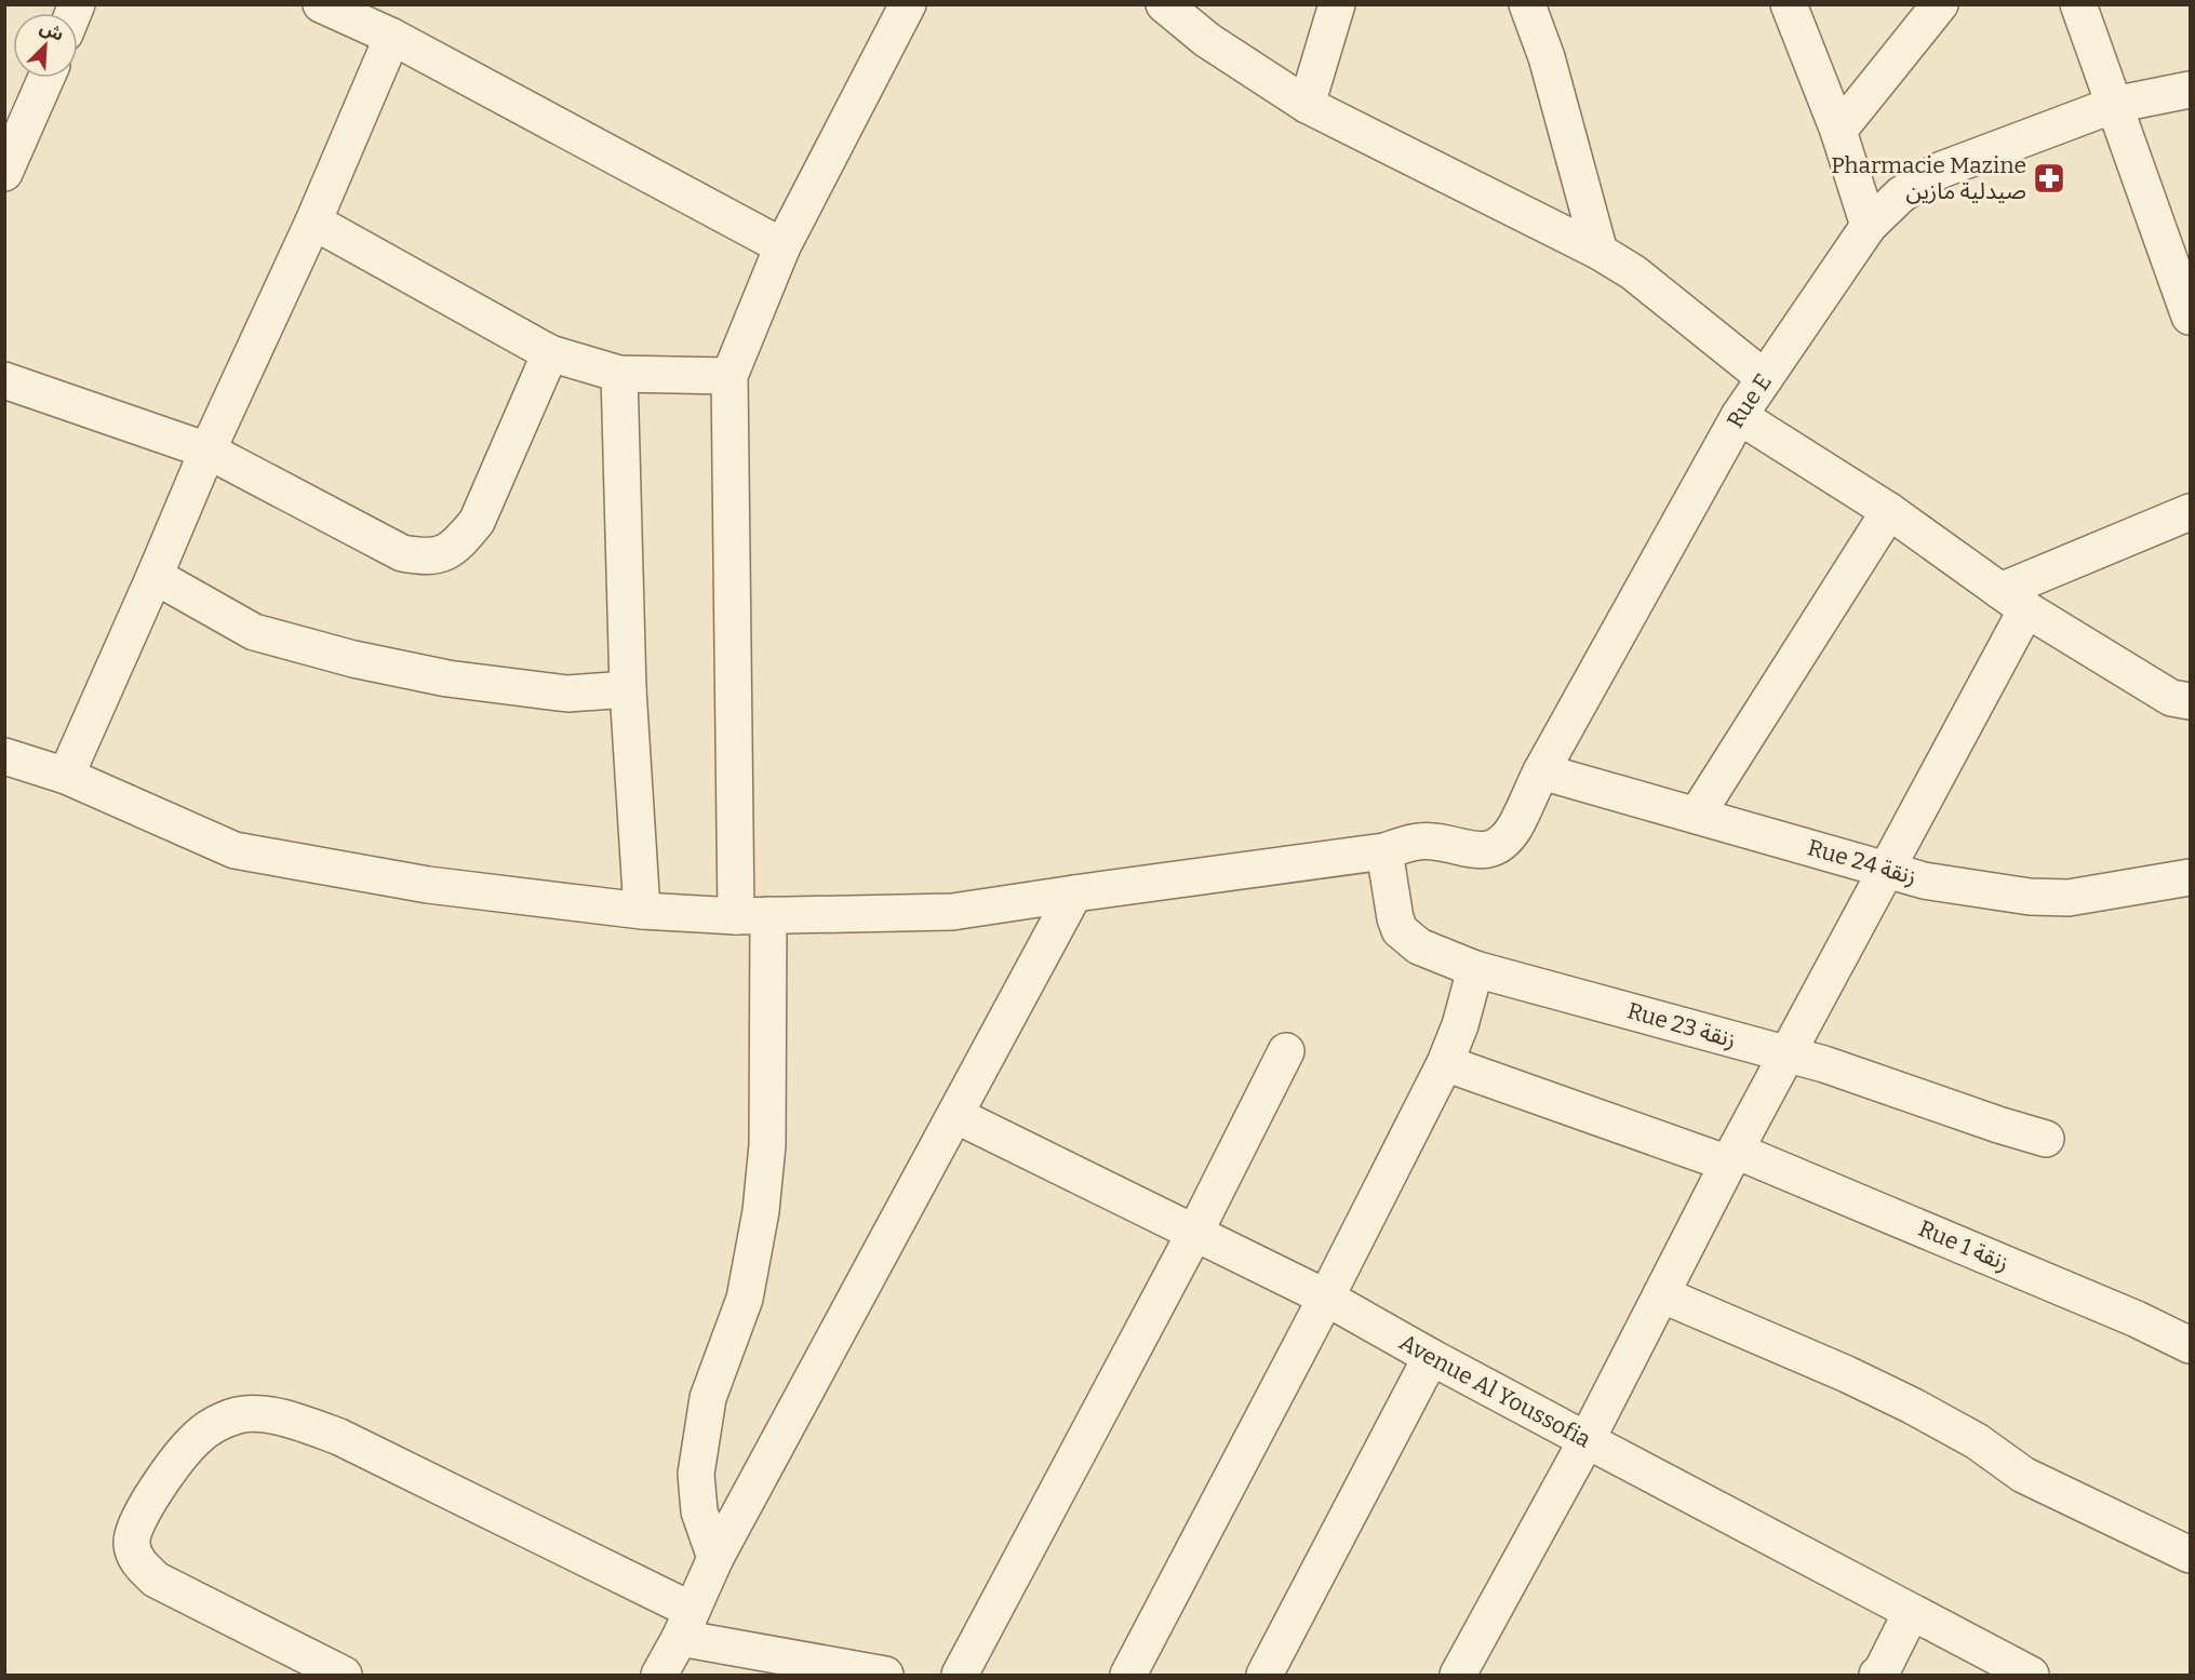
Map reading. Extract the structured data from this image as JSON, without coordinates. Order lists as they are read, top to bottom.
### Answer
{
  "streets": {
    "street": [
      "Rue E",
      "Rue 24 زنقة",
      "Rue 23 زنقة",
      "Rue 1 زنقة",
      "Avenue Al Youssofia"
    ]
  },
  "crossings": [
    ["Rue E", "Rue 24 زنقة"],
    ["Rue E", "Rue 23 زنقة"]
  ],
  "places": {
    "pharmacy": ["Pharmacie Mazine صيدلية مازين"]
  },
  "north": "top right"
}
